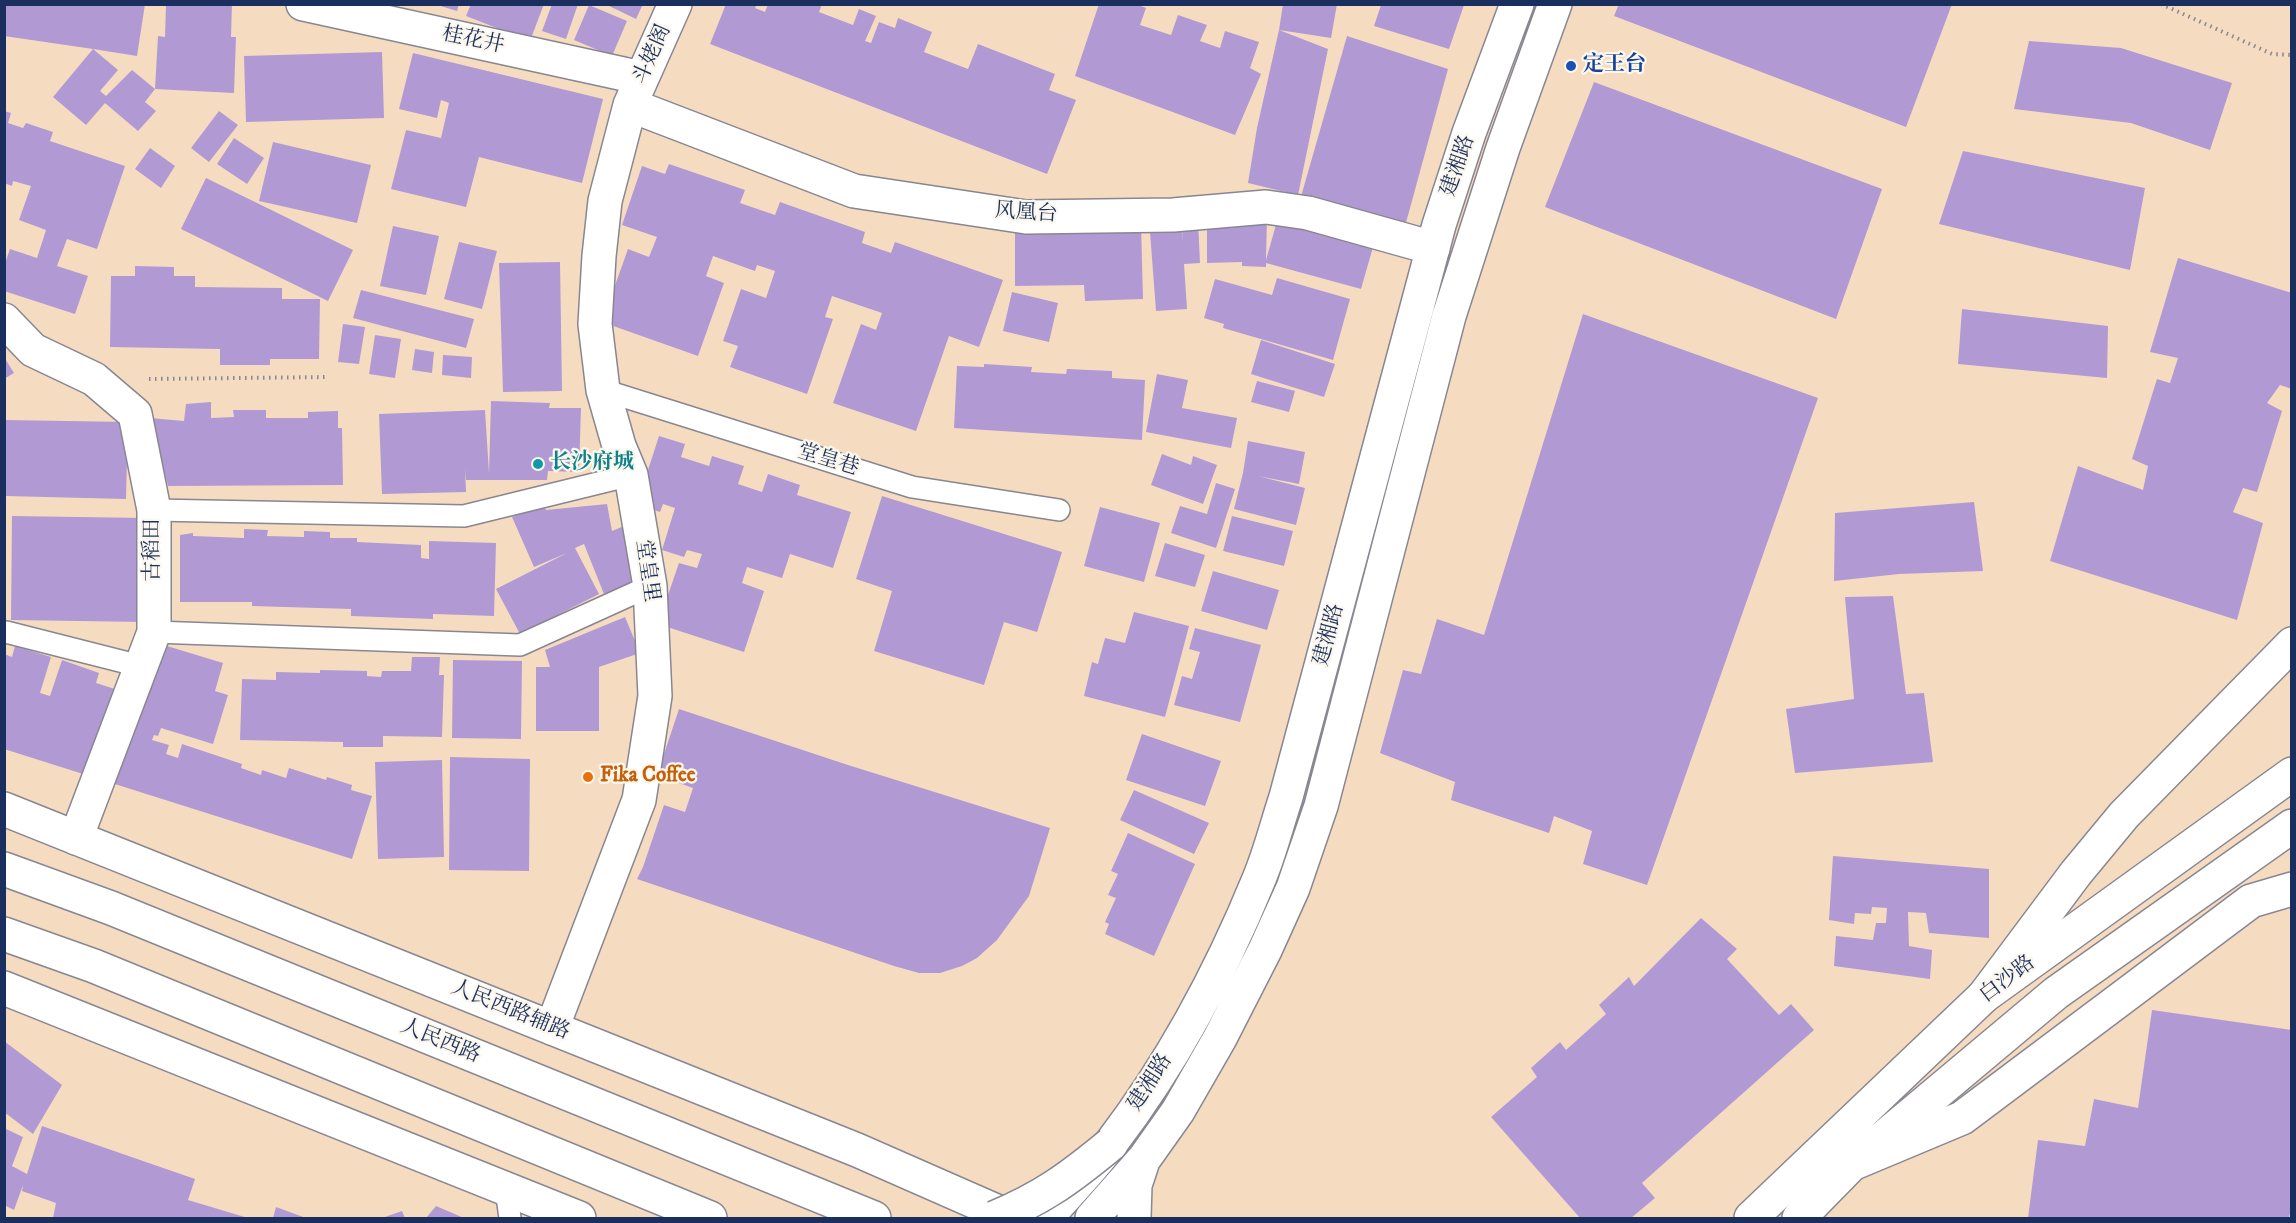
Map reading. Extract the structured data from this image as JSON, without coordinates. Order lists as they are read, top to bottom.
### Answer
{
  "streets": {
    "street": [
      "桂花井",
      "斗姥阁",
      "建湘路",
      "风凰台",
      "古稻田",
      "堂皇里",
      "白沙路",
      "人民西路辅路",
      "人民西路"
    ],
    "lane": ["堂皇巷"]
  },
  "crossings": [
    ["桂花井", "斗姥阁"],
    ["桂花井", "风凰台"],
    ["桂花井", "堂皇里"],
    ["斗姥阁", "风凰台"],
    ["斗姥阁", "堂皇里"],
    ["建湘路", "风凰台"],
    ["风凰台", "堂皇里"],
    ["堂皇巷", "堂皇里"],
    ["古稻田", "人民西路辅路"],
    ["堂皇里", "人民西路辅路"]
  ],
  "places": ["定王台", "长沙府城", "Fika Coffee"]
}
